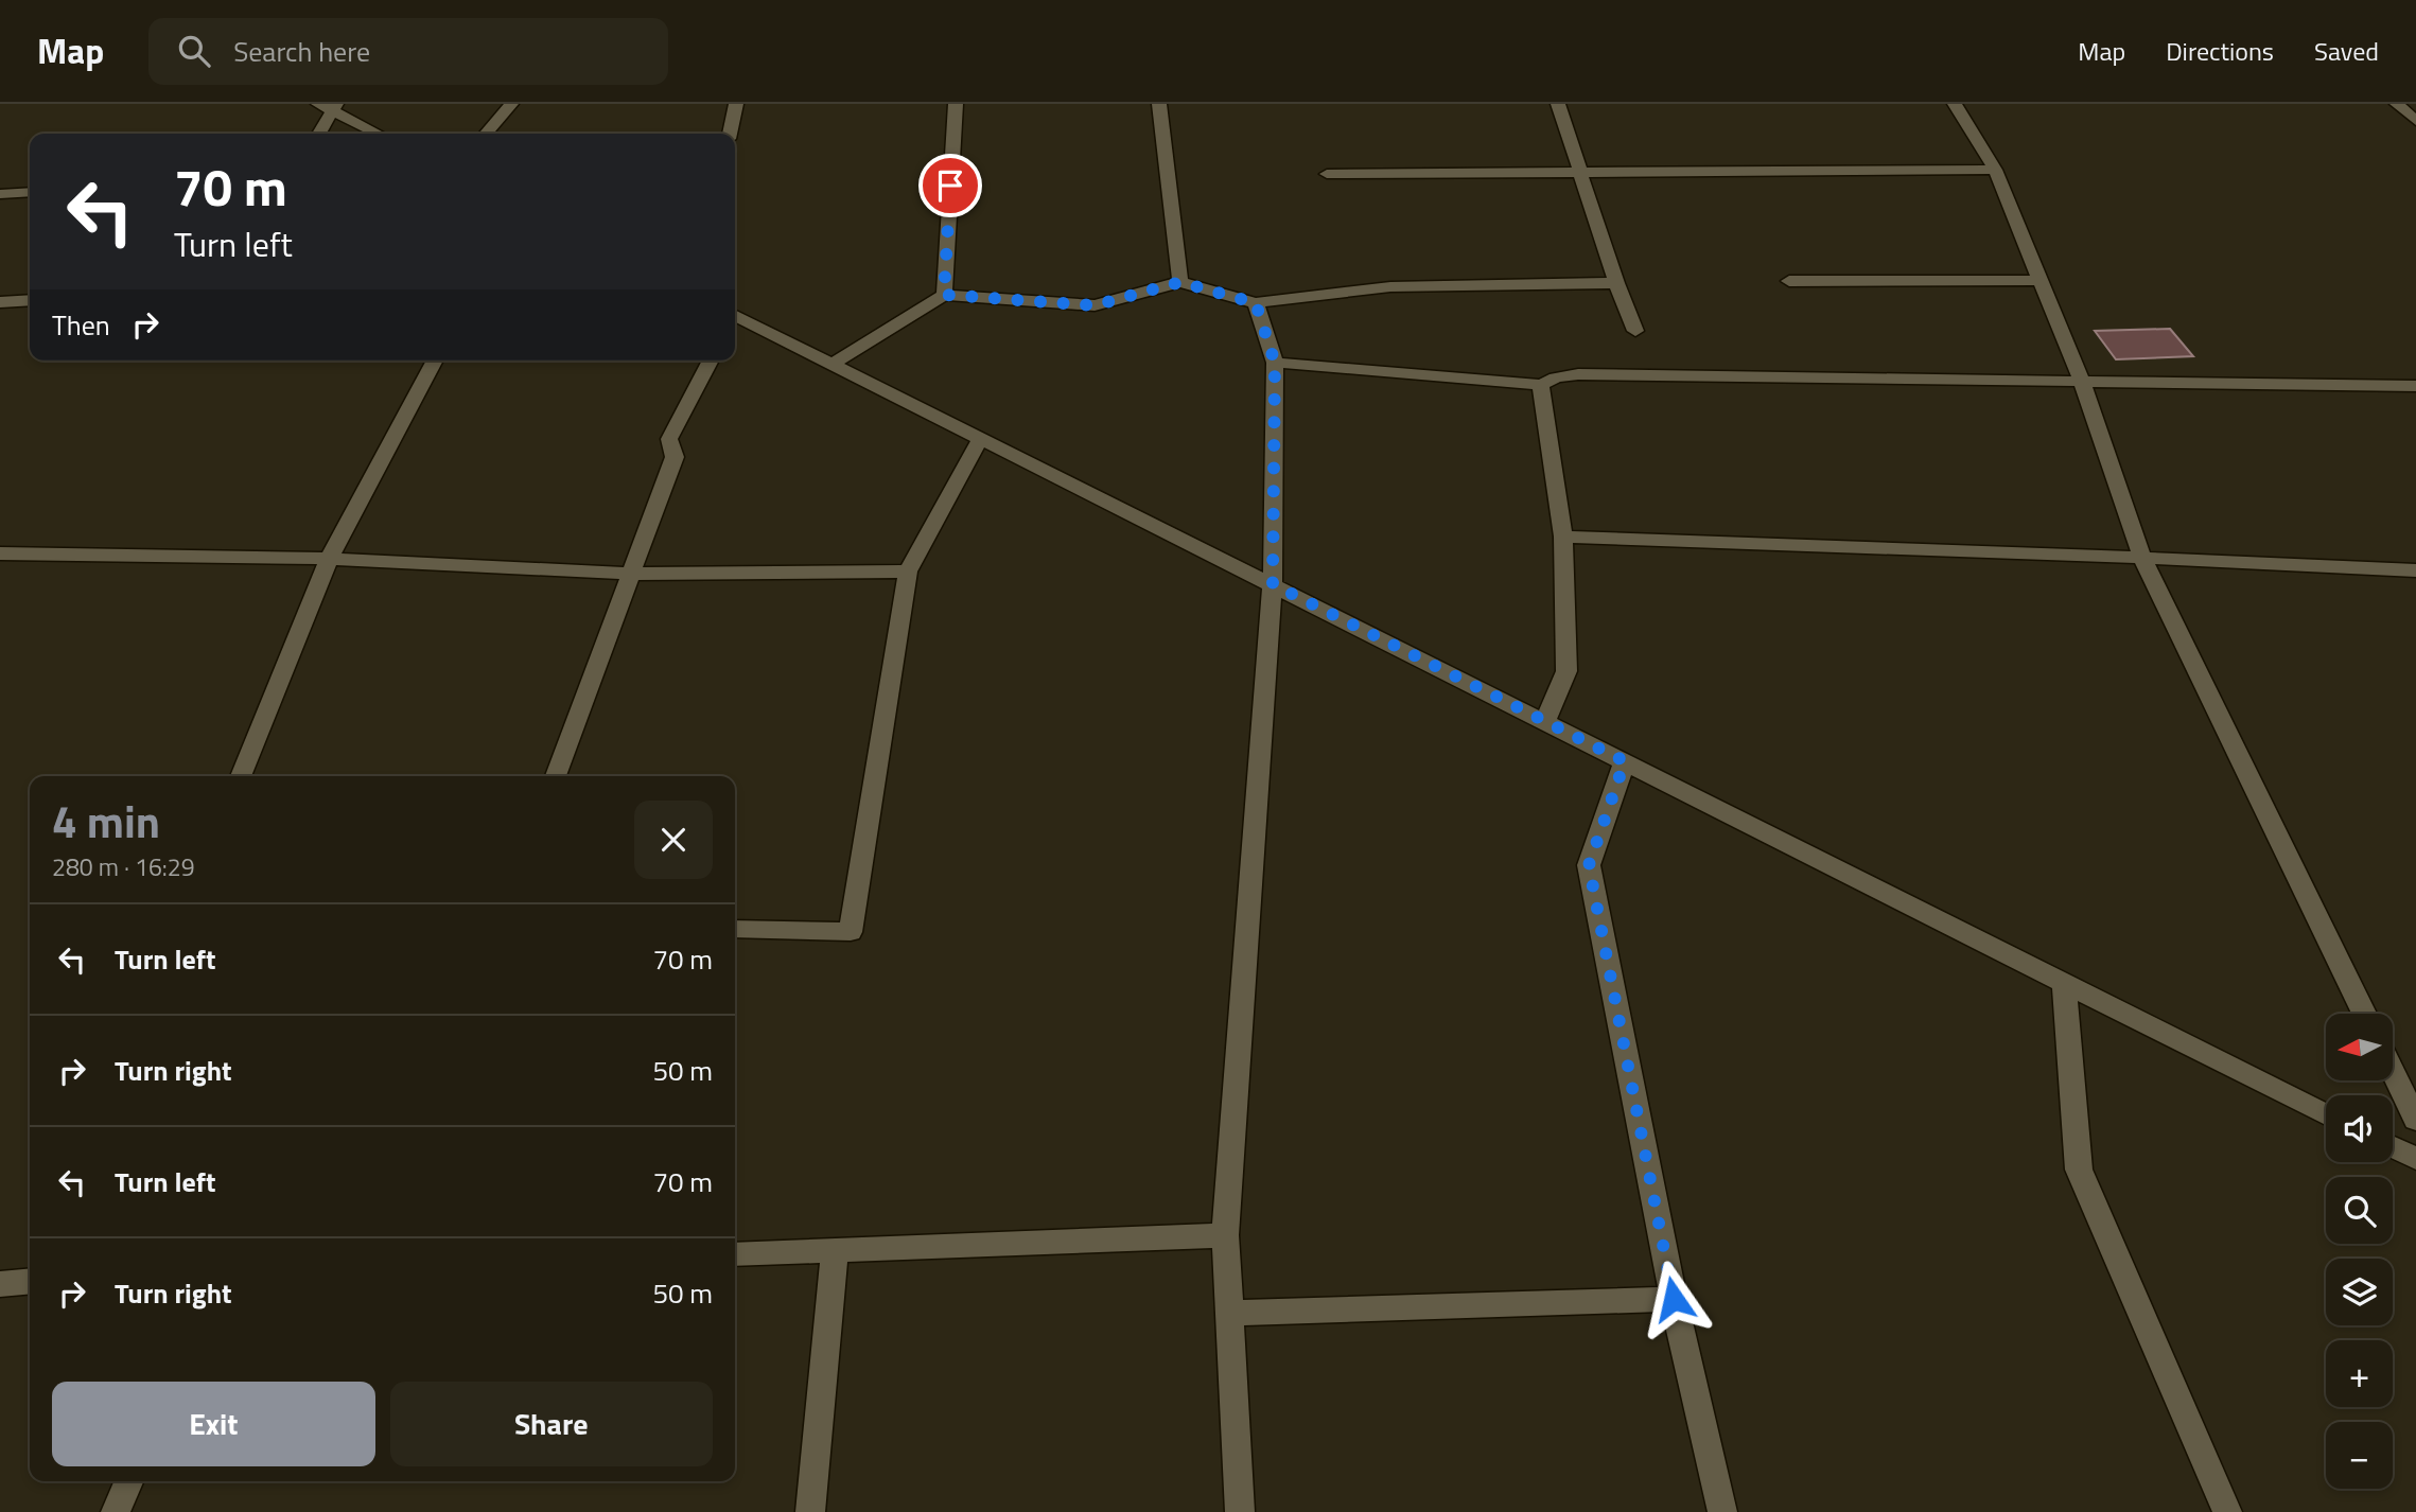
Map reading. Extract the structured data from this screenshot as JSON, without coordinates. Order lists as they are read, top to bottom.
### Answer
{
  "north": "left",
  "page": {
    "header": "Map",
    "search": "Search here",
    "nav": ["Map", "Directions", "Saved"],
    "turn": ["70 m", "Turn left"],
    "then": "Then",
    "heading": ["4 min", "280 m · 16:29"],
    "list": [
      {
        "name": "Turn left",
        "value": "70 m"
      },
      {
        "name": "Turn right",
        "value": "50 m"
      },
      {
        "name": "Turn left",
        "value": "70 m"
      },
      {
        "name": "Turn right",
        "value": "50 m"
      }
    ],
    "map_buttons": ["+", "−"],
    "buttons": ["Exit", "Share"]
  }
}
